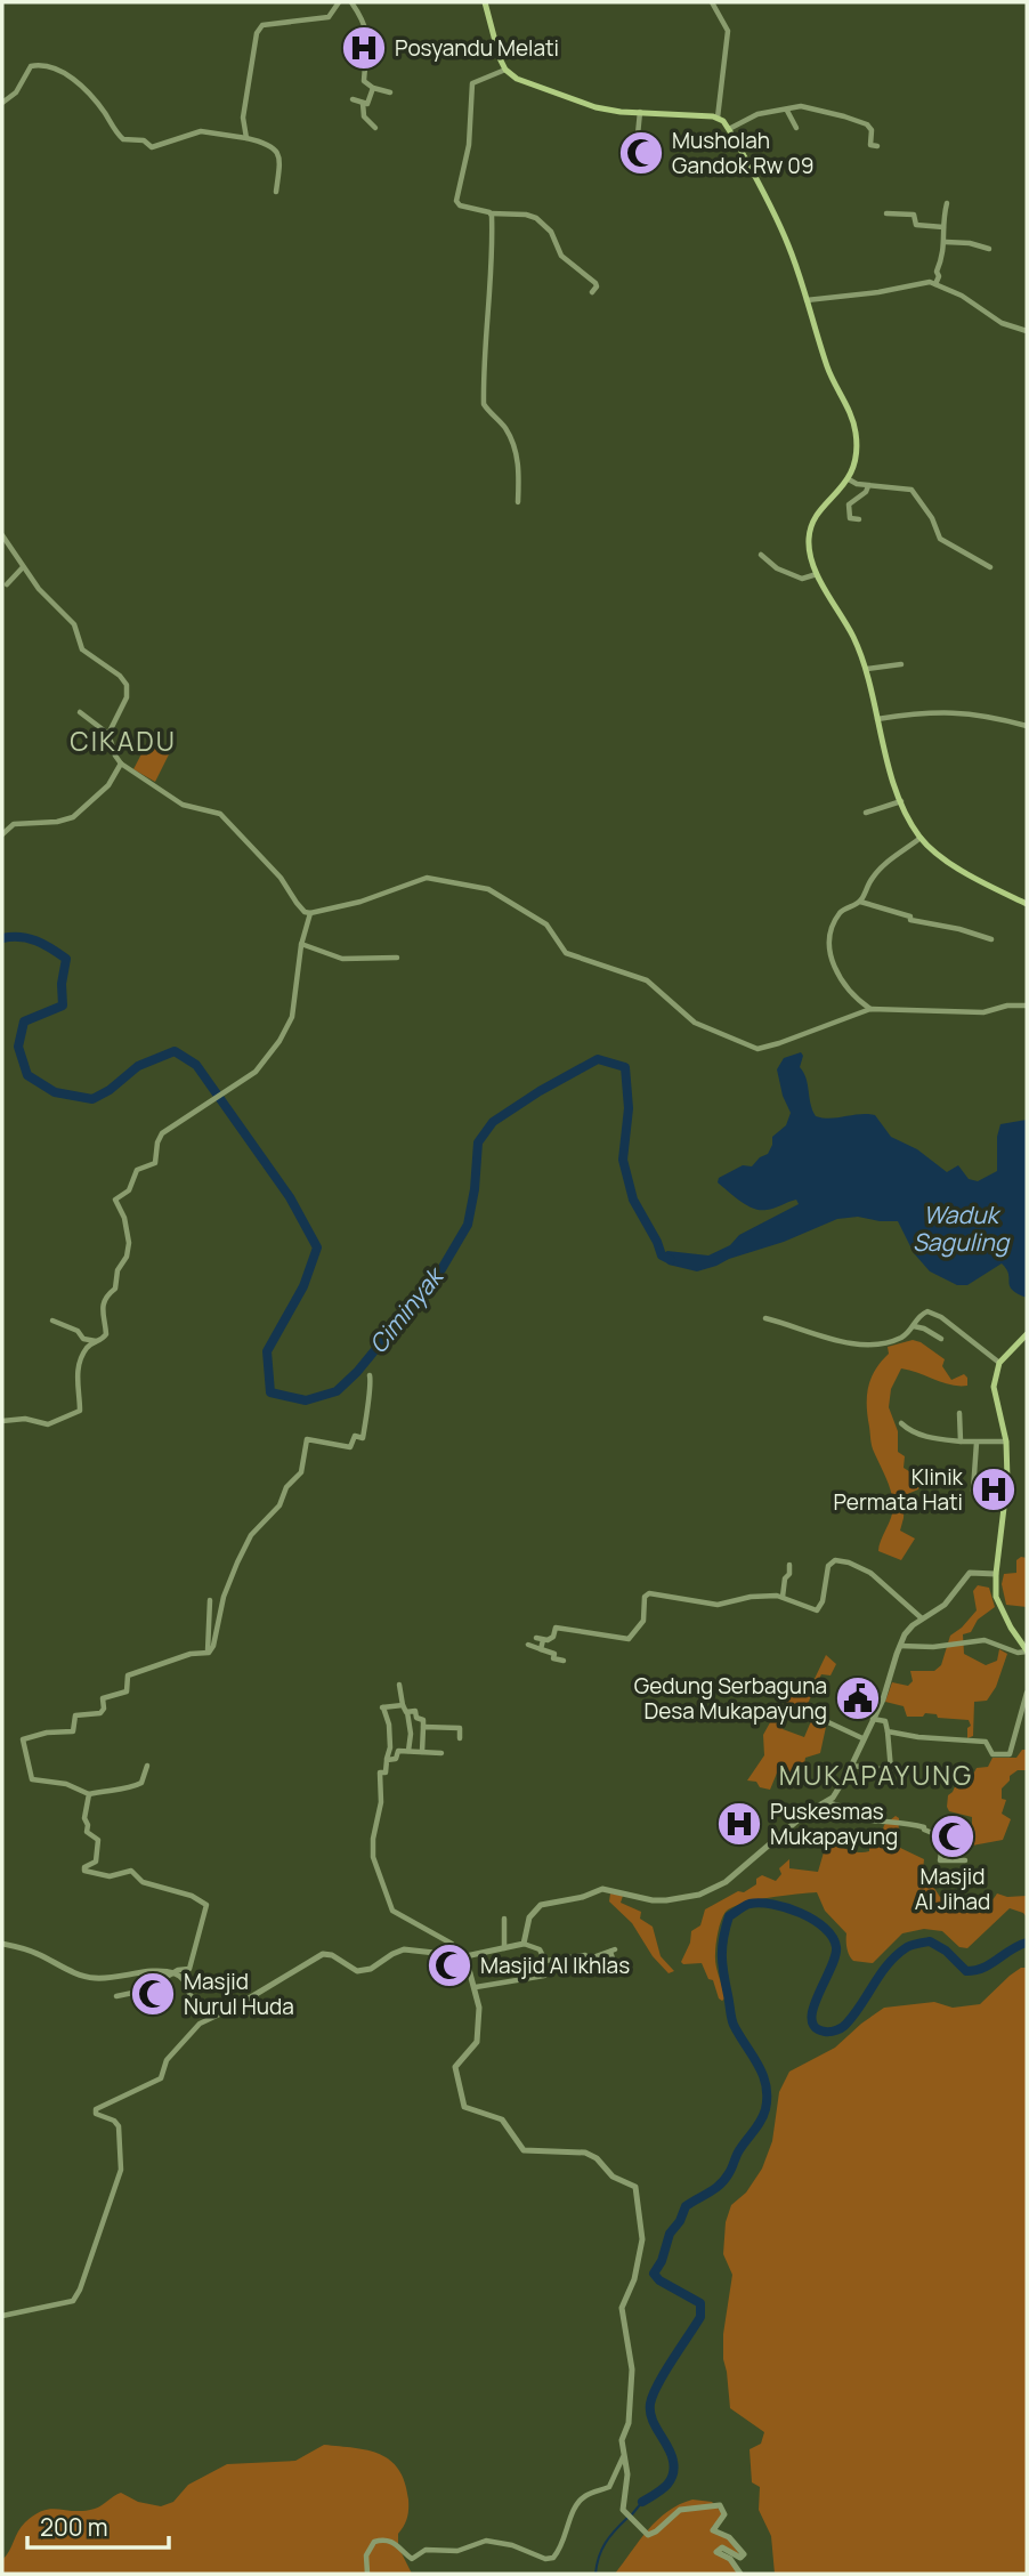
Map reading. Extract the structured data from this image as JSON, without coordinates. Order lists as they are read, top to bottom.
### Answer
{
  "districts": ["CIKADU", "MUKAPAYUNG"],
  "water": ["Waduk Saguling", "Ciminyak"],
  "places": {
    "hospital": ["Posyandu Melati", "Klinik Permata Hati", "Puskesmas Mukapayung"],
    "mosque": [
      "Musholah Gandok Rw 09",
      "Masjid Al Jihad",
      "Masjid Al Ikhlas",
      "Masjid Nurul Huda"
    ],
    "public building": ["Gedung Serbaguna Desa Mukapayung"]
  },
  "scale_bar": "200 m"
}
